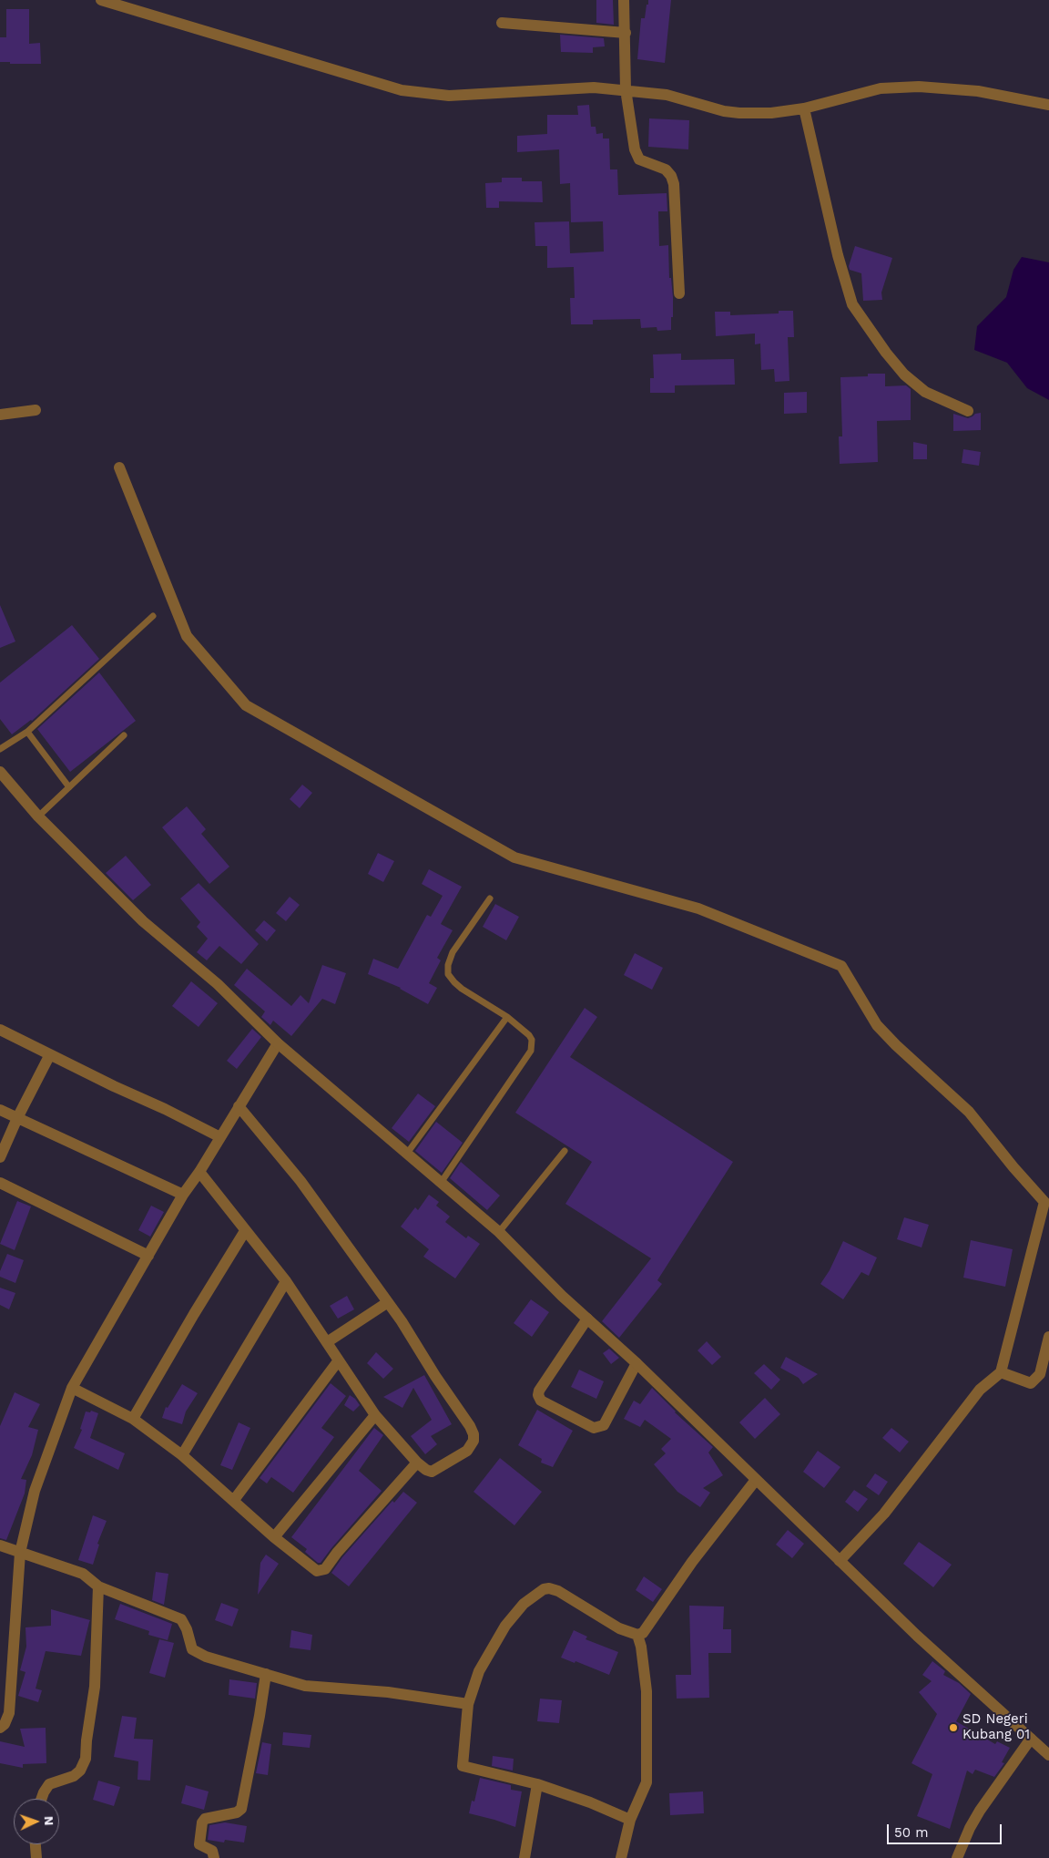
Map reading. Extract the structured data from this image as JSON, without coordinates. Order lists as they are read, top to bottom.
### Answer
{
  "places": ["SD Negeri Kubang 01"],
  "scale_bar": "50 m",
  "north": "right"
}
